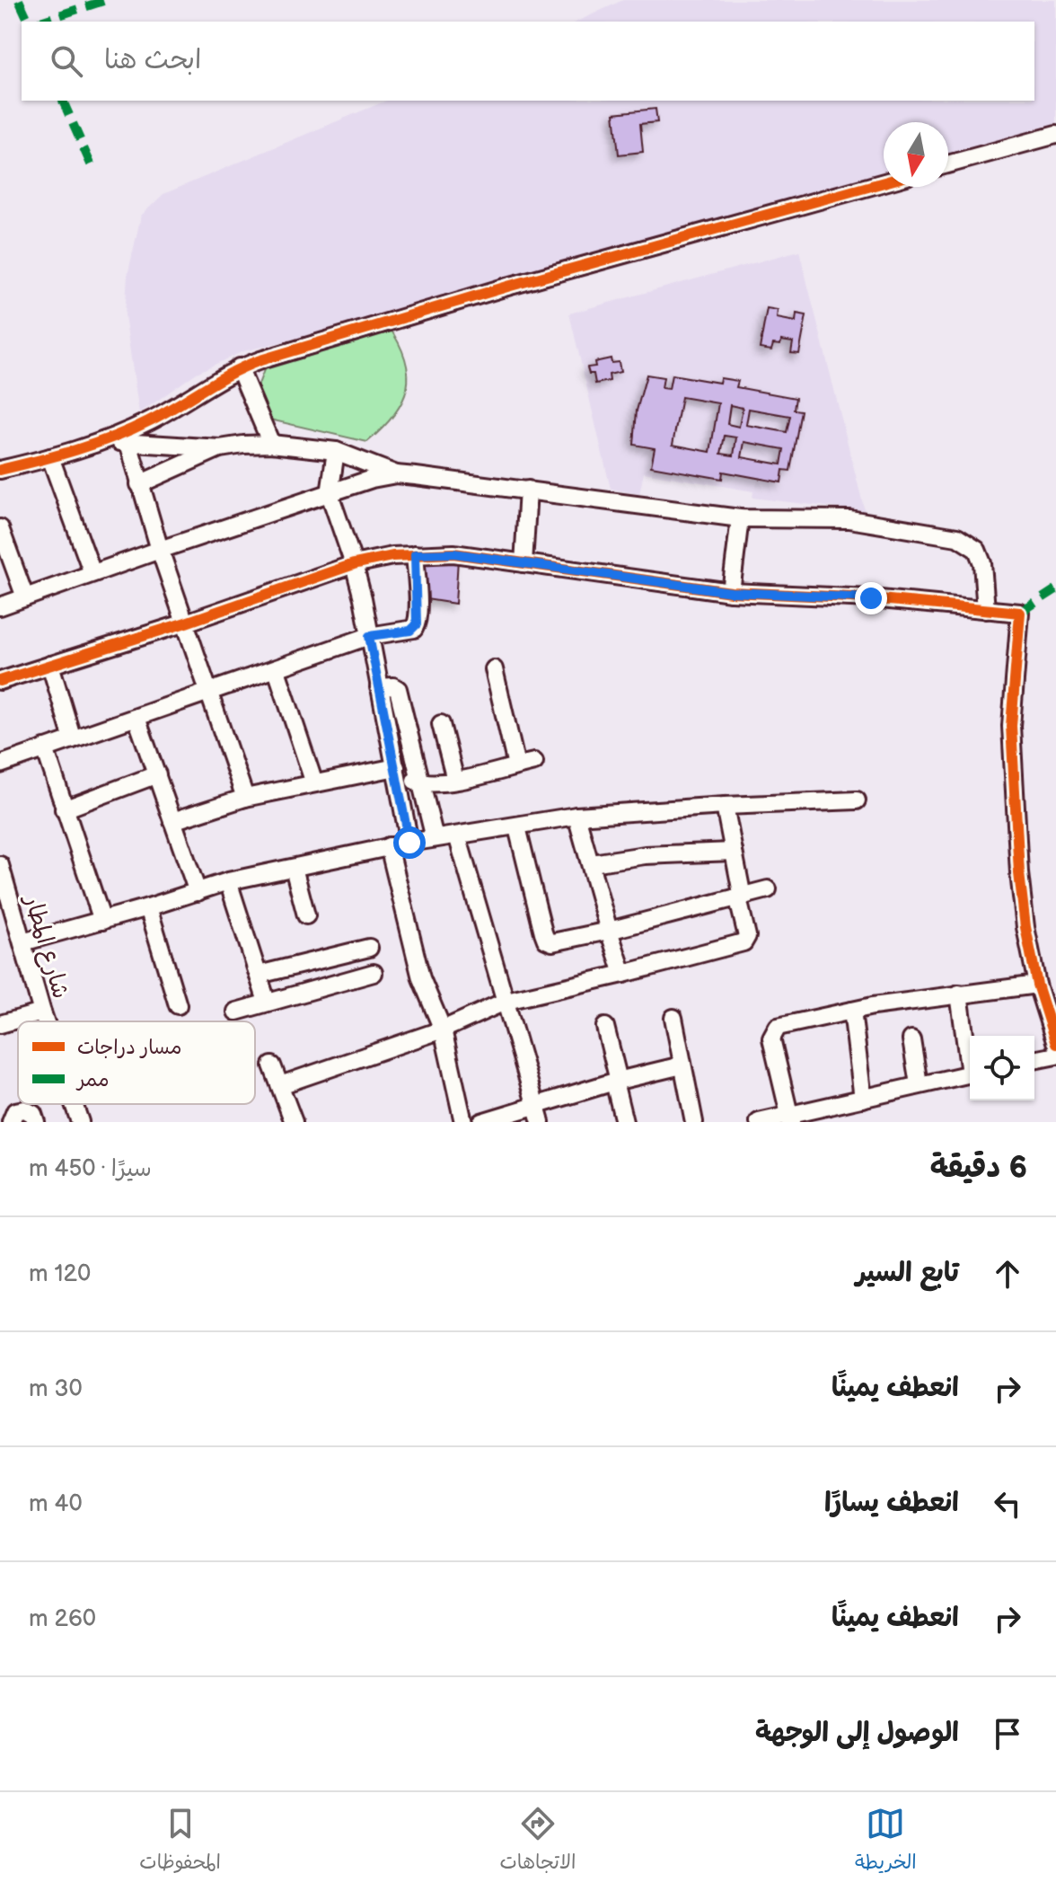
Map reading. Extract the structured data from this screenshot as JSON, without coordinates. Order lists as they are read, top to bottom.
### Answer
{
  "streets": {
    "street": ["شارع المطار"]
  },
  "legend": ["مسار دراجات", "ممر"],
  "north": "bottom",
  "page": {
    "search": "ابحث هنا",
    "heading": ["6 دقيقة", "سيرًا · 450 m"],
    "list": [
      ["تابع السير", "120 m"],
      ["انعطف يمينًا", "30 m"],
      ["انعطف يسارًا", "40 m"],
      ["انعطف يمينًا", "260 m"],
      "الوصول إلى الوجهة"
    ],
    "nav": ["الخريطة", "الاتجاهات", "المحفوظات"]
  }
}
